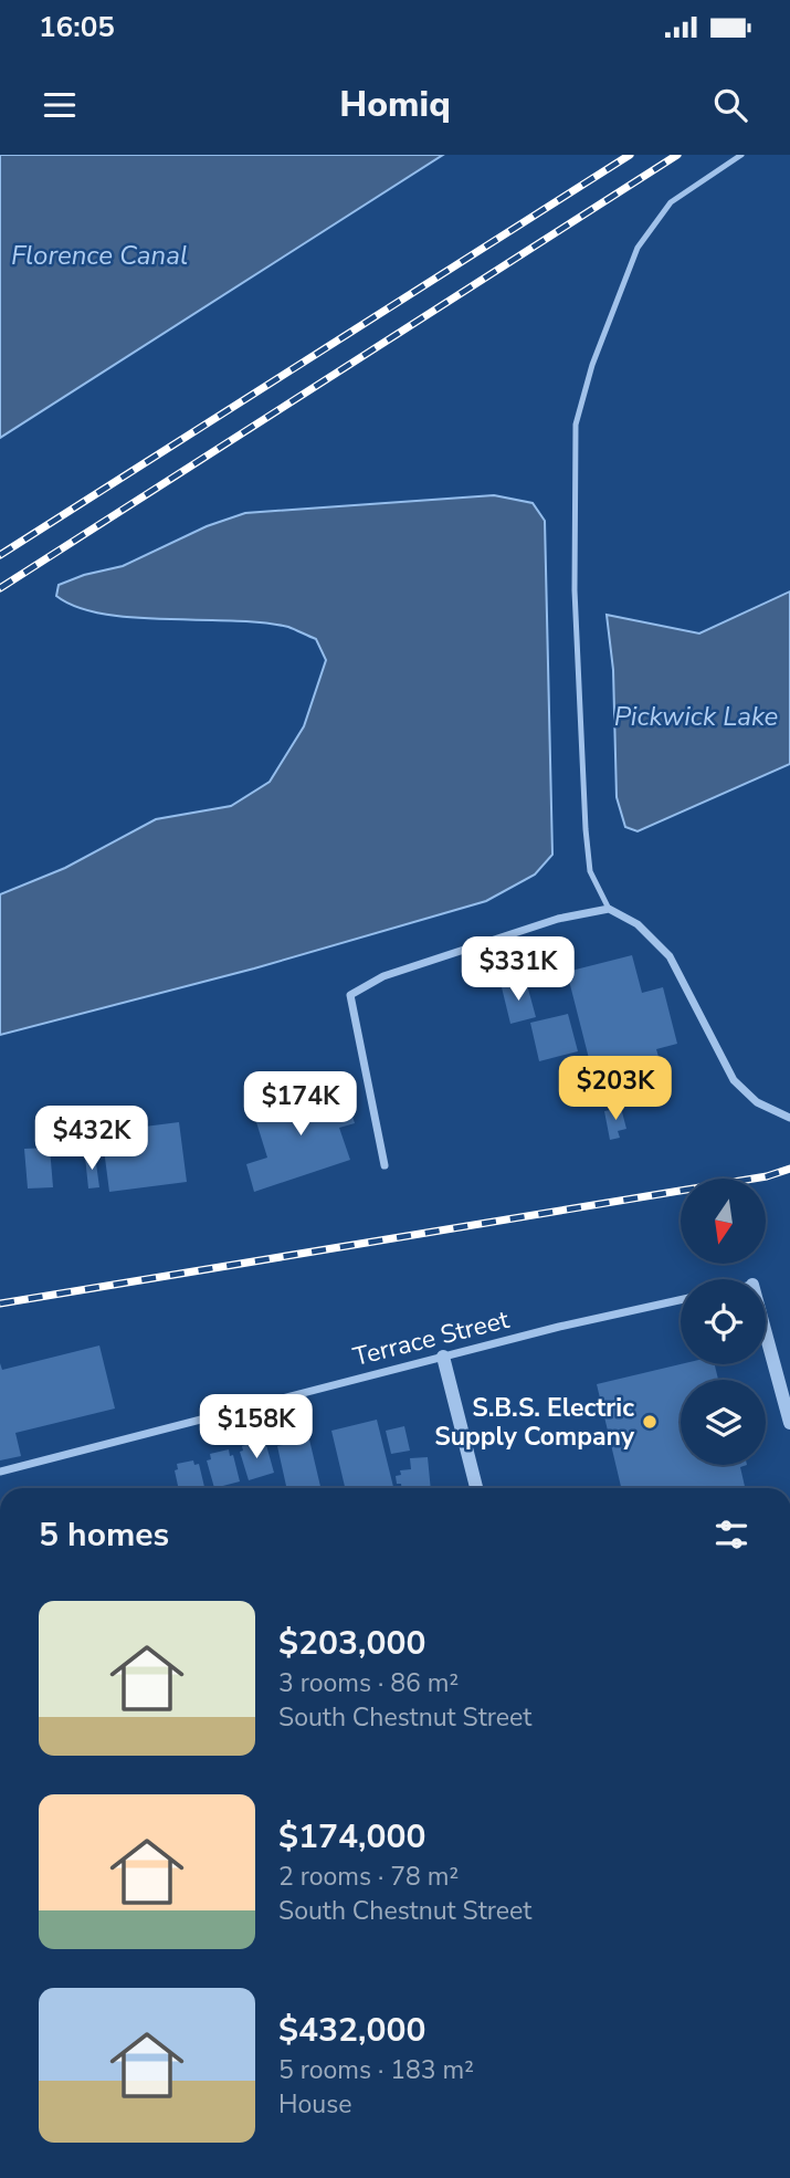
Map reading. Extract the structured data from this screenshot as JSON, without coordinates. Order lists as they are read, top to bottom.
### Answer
{
  "streets": {
    "street": ["Terrace Street"]
  },
  "water": ["Florence Canal", "Pickwick Lake"],
  "places": ["S.B.S. Electric Supply Company"],
  "north": "bottom",
  "page": {
    "status": "16:05",
    "header": "Homiq",
    "price": [
      "$331K",
      "$203K",
      "$174K",
      "$432K",
      "$158K"
    ],
    "heading": "5 homes",
    "list": [
      {
        "name": "$203,000",
        "note": "3 rooms · 86 m² · South Chestnut Street"
      },
      {
        "name": "$174,000",
        "note": "2 rooms · 78 m² · South Chestnut Street"
      },
      {
        "name": "$432,000",
        "note": "5 rooms · 183 m² · House"
      }
    ]
  }
}
